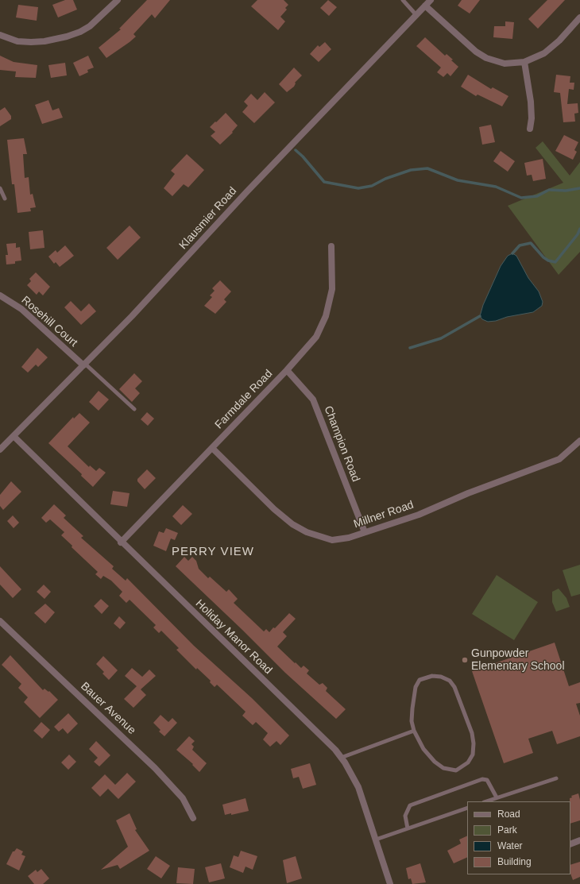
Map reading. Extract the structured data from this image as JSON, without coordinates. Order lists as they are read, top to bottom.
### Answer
{
  "streets": {
    "street": [
      "Klausmier Road",
      "Rosehill Court",
      "Farmdale Road",
      "Champion Road",
      "Millner Road",
      "Holiday Manor Road",
      "Bauer Avenue"
    ]
  },
  "crossings": [
    ["Klausmier Road", "Rosehill Court"],
    ["Klausmier Road", "Holiday Manor Road"],
    ["Farmdale Road", "Champion Road"],
    ["Farmdale Road", "Millner Road"],
    ["Farmdale Road", "Holiday Manor Road"],
    ["Champion Road", "Millner Road"]
  ],
  "districts": ["PERRY VIEW"],
  "places": ["Gunpowder Elementary School"],
  "legend": [
    "Road",
    "Park",
    "Water",
    "Building"
  ]
}
